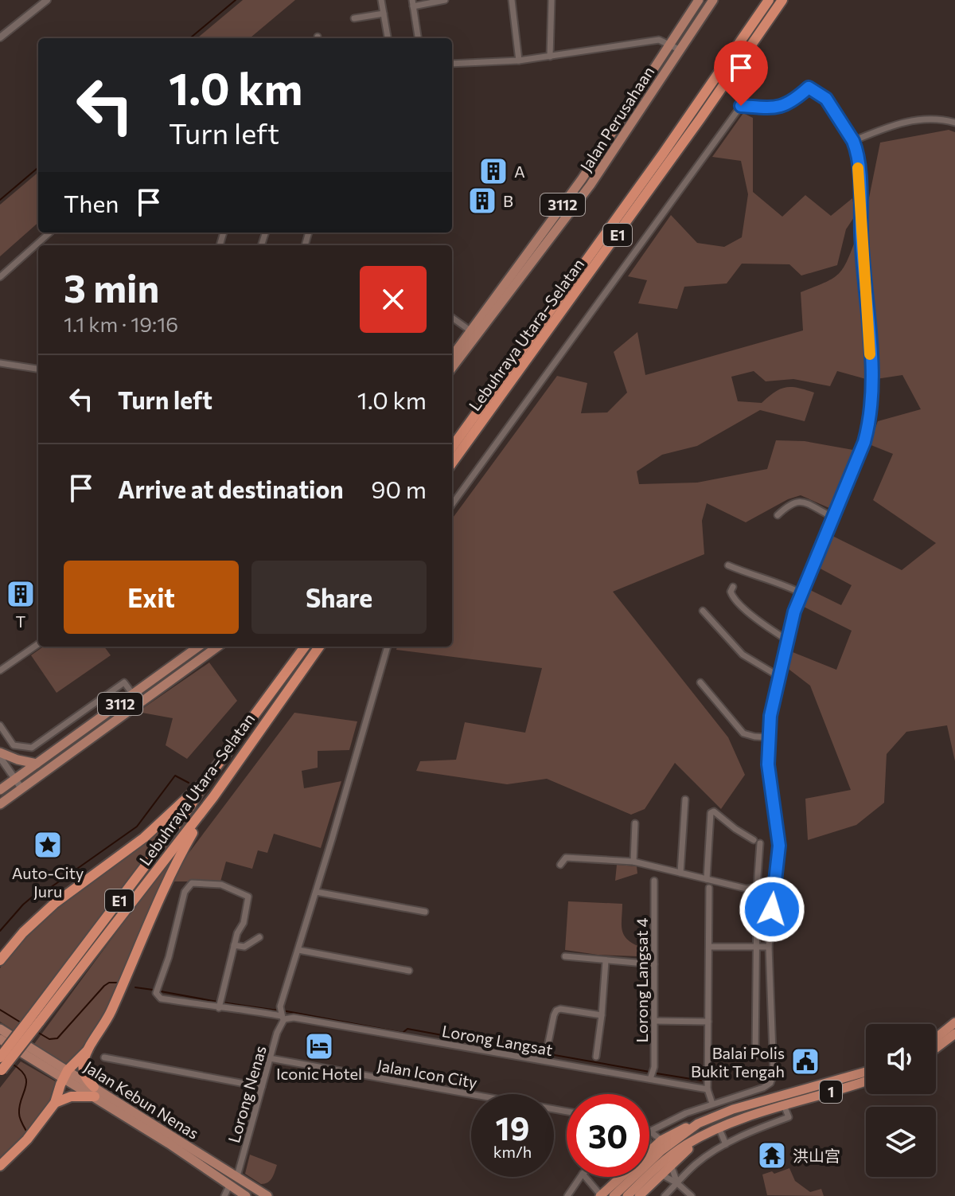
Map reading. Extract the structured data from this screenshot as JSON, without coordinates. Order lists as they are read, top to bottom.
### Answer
{
  "streets": {
    "highway": ["E1", "Lebuhraya Utara–Selatan", "1"],
    "main road": ["Jalan Perusahaan", "3112", "Jalan Kebun Nenas"],
    "street": [
      "Lorong Langsat 4",
      "Lorong Langsat",
      "Jalan Icon City",
      "Lorong Nenas"
    ]
  },
  "crossings": [
    ["Lorong Langsat 4", "Lorong Langsat"],
    ["Lorong Langsat", "Lorong Nenas"],
    ["Jalan Icon City", "Lorong Nenas"],
    ["Lorong Nenas", "Jalan Kebun Nenas"]
  ],
  "places": {
    "building": ["A", "B", "T"],
    "place": ["Auto-City Juru"],
    "hotel": ["Iconic Hotel"],
    "public building": ["Balai Polis Bukit Tengah"],
    "temple": ["洪山宫"]
  },
  "page": {
    "turn": ["1.0 km", "Turn left"],
    "then": "Then",
    "heading": ["3 min", "1.1 km · 19:16"],
    "list": [
      {
        "name": "Turn left",
        "value": "1.0 km"
      },
      {
        "name": "Arrive at destination",
        "value": "90 m"
      }
    ],
    "buttons": ["Exit", "Share"],
    "speed": "19 km/h",
    "limit": "30"
  }
}
